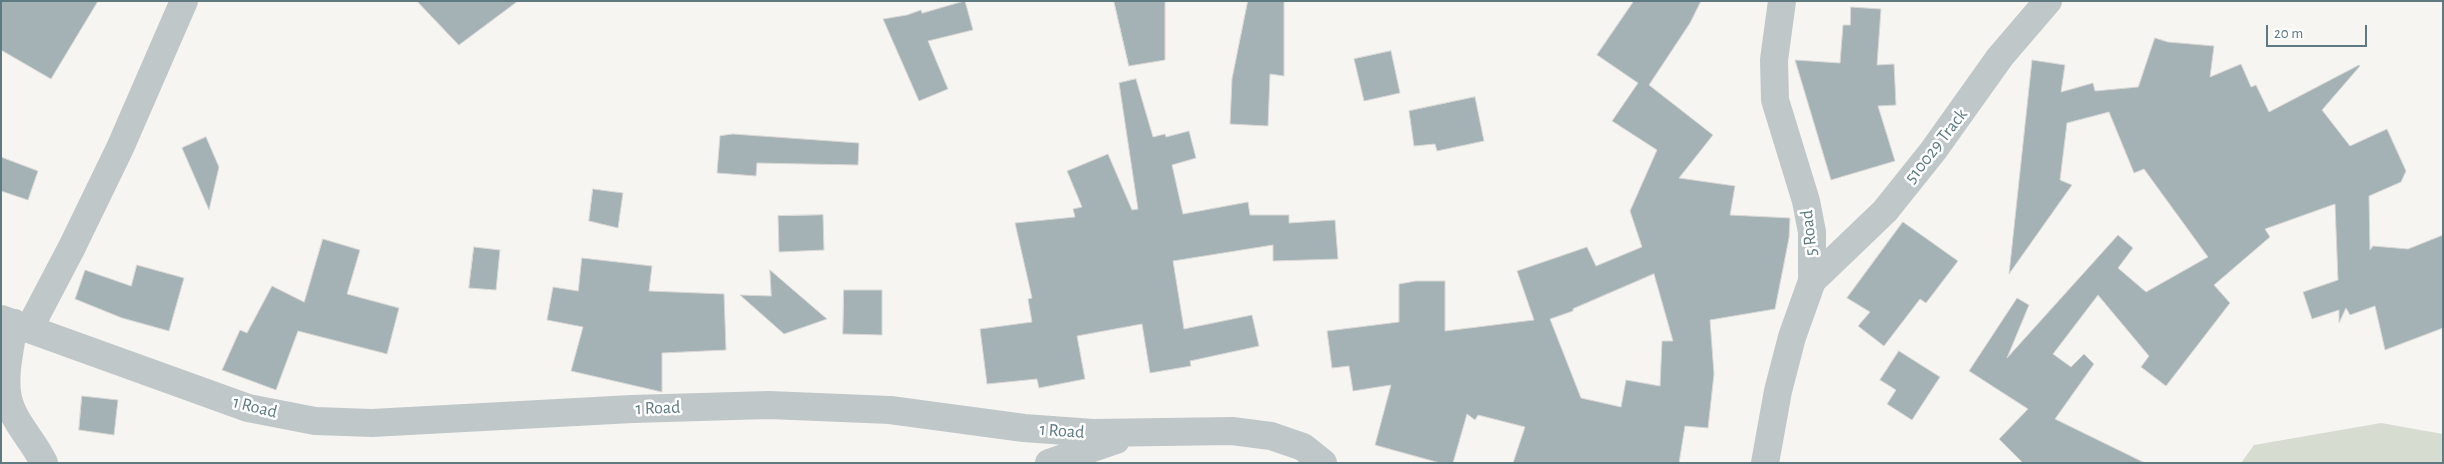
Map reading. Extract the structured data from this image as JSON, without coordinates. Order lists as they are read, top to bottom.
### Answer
{
  "streets": {
    "street": ["510029 Track", "5 Road", "1 Road"]
  },
  "crossings": [
    ["510029 Track", "5 Road"]
  ],
  "scale_bar": "20 m"
}
